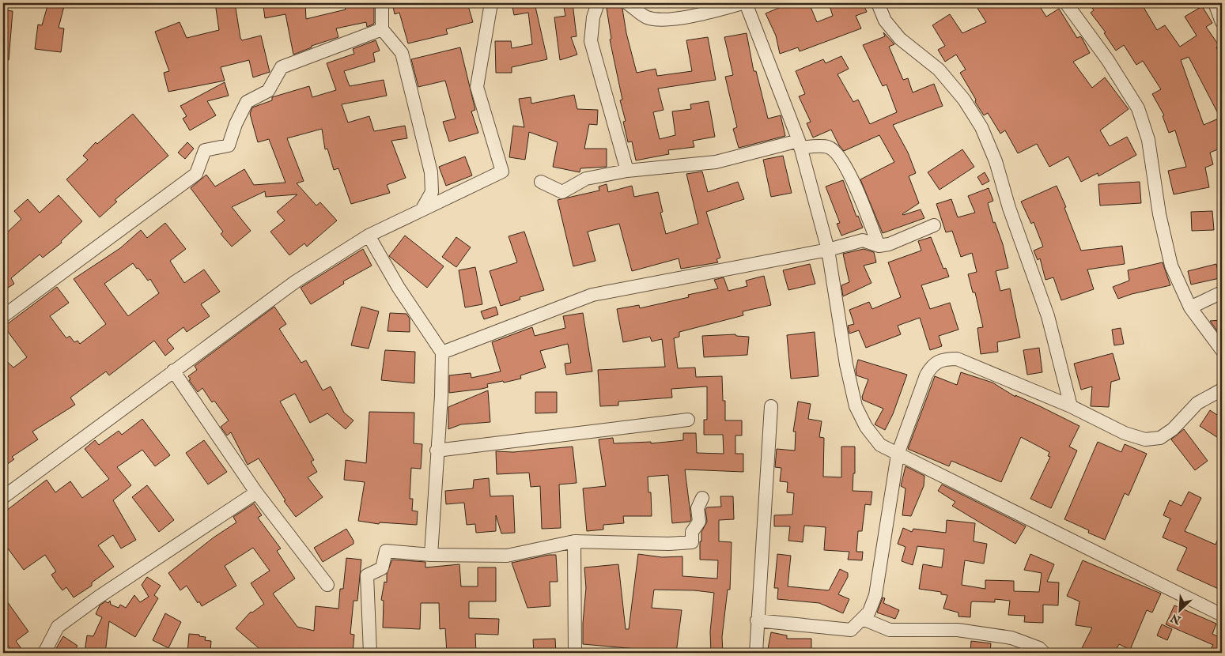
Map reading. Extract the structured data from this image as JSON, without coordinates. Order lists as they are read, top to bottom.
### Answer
{
  "north": "bottom left"
}
